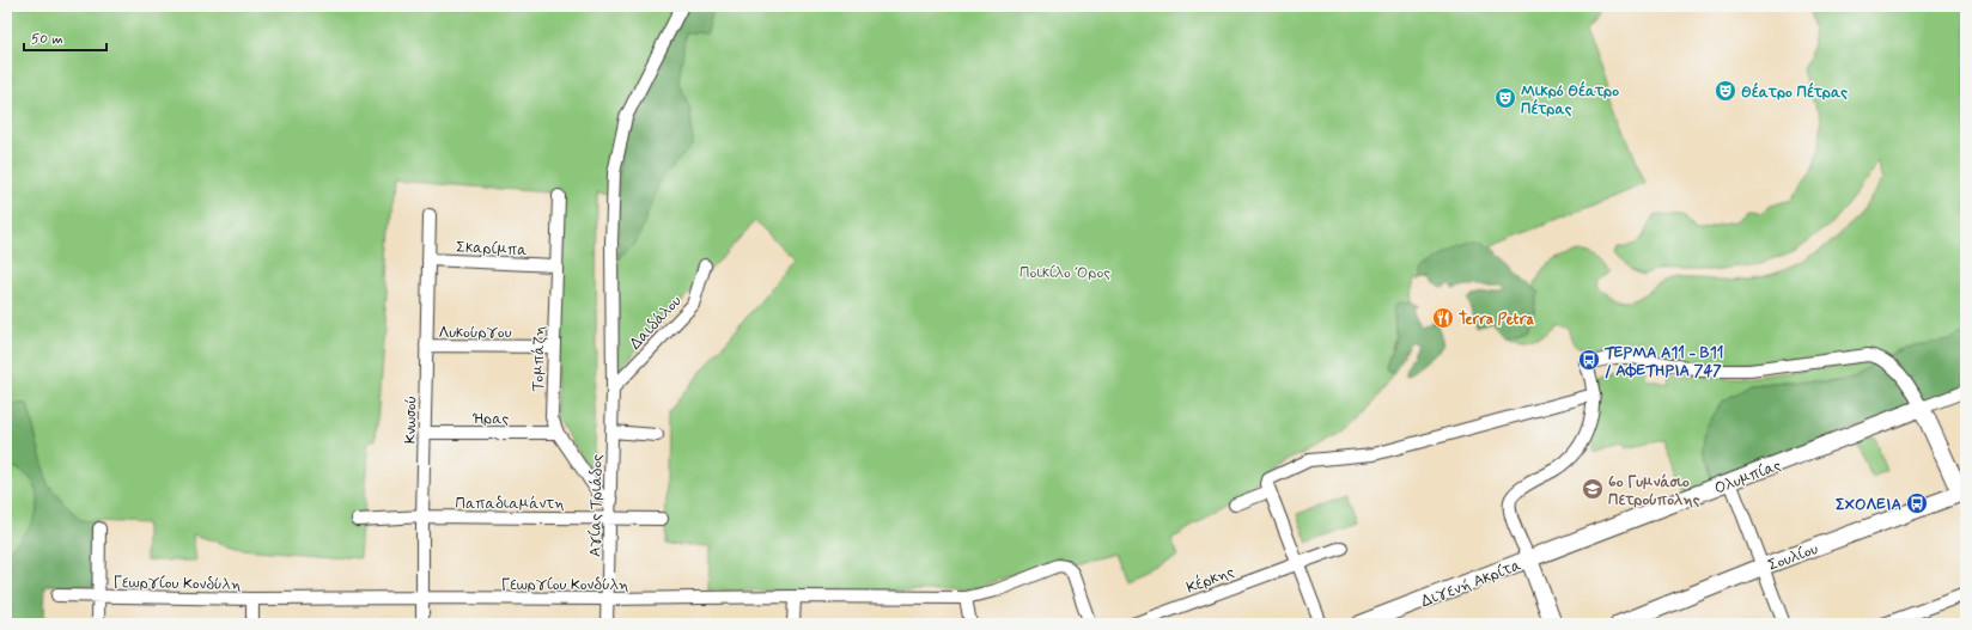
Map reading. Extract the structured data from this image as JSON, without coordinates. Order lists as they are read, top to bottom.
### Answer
{
  "streets": {
    "street": [
      "Σκαρίμπα",
      "Δαιδάλου",
      "Λυκούργου",
      "Τομπάζη",
      "Ήρας",
      "Κνωσού",
      "Ολυμπίας",
      "Παπαδιαμάντη",
      "Αγίας Τριάδος",
      "Σουλίου",
      "Κέρκης",
      "Γεωργίου Κονδύλη",
      "Διγενή Ακρίτα"
    ]
  },
  "crossings": [
    ["Σκαρίμπα", "Τομπάζη"],
    ["Σκαρίμπα", "Κνωσού"],
    ["Δαιδάλου", "Αγίας Τριάδος"],
    ["Λυκούργου", "Τομπάζη"],
    ["Λυκούργου", "Κνωσού"],
    ["Τομπάζη", "Ήρας"],
    ["Τομπάζη", "Αγίας Τριάδος"],
    ["Ήρας", "Κνωσού"],
    ["Κνωσού", "Παπαδιαμάντη"],
    ["Κνωσού", "Γεωργίου Κονδύλη"],
    ["Ολυμπίας", "Διγενή Ακρίτα"],
    ["Παπαδιαμάντη", "Αγίας Τριάδος"],
    ["Αγίας Τριάδος", "Γεωργίου Κονδύλη"]
  ],
  "parks": ["Ποικίλο Όρος"],
  "places": {
    "theatre": ["Θέατρο Πέτρας", "Μικρό Θέατρο Πέτρας"],
    "restaurant": ["Terra Petra"],
    "bus stop": ["ΤΕΡΜΑ Α11 - Β11 / ΑΦΕΤΗΡΙΑ 747", "ΣΧΟΛΕΙΑ"],
    "school or university": ["6ο Γυμνάσιο Πετρούπολης"]
  },
  "scale_bar": "50 m"
}
